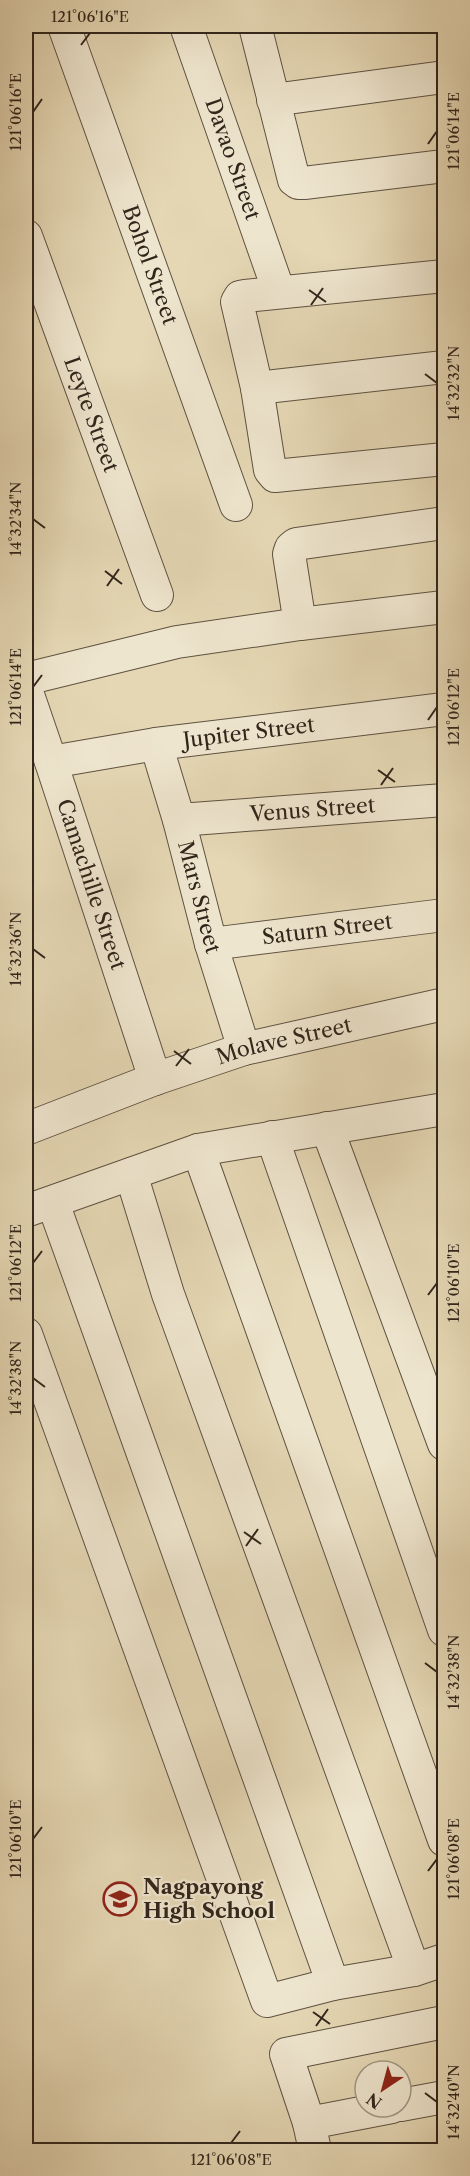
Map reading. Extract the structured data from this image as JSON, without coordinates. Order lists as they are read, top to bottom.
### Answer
{
  "streets": {
    "street": [
      "Davao Street",
      "Bohol Street",
      "Leyte Street",
      "Jupiter Street",
      "Venus Street",
      "Camachille Street",
      "Mars Street",
      "Saturn Street",
      "Molave Street"
    ]
  },
  "crossings": [
    ["Jupiter Street", "Camachille Street"],
    ["Jupiter Street", "Mars Street"],
    ["Venus Street", "Mars Street"],
    ["Camachille Street", "Molave Street"],
    ["Mars Street", "Saturn Street"],
    ["Mars Street", "Molave Street"]
  ],
  "places": {
    "school or university": ["Nagpayong High School"]
  },
  "north": "bottom left",
  "coordinates": [
    "121°06'16\"E",
    "121°06'14\"E",
    "14°32'32\"N",
    "14°32'34\"N",
    "121°06'12\"E",
    "14°32'36\"N",
    "121°06'10\"E",
    "14°32'38\"N",
    "121°06'08\"E",
    "14°32'40\"N"
  ]
}
